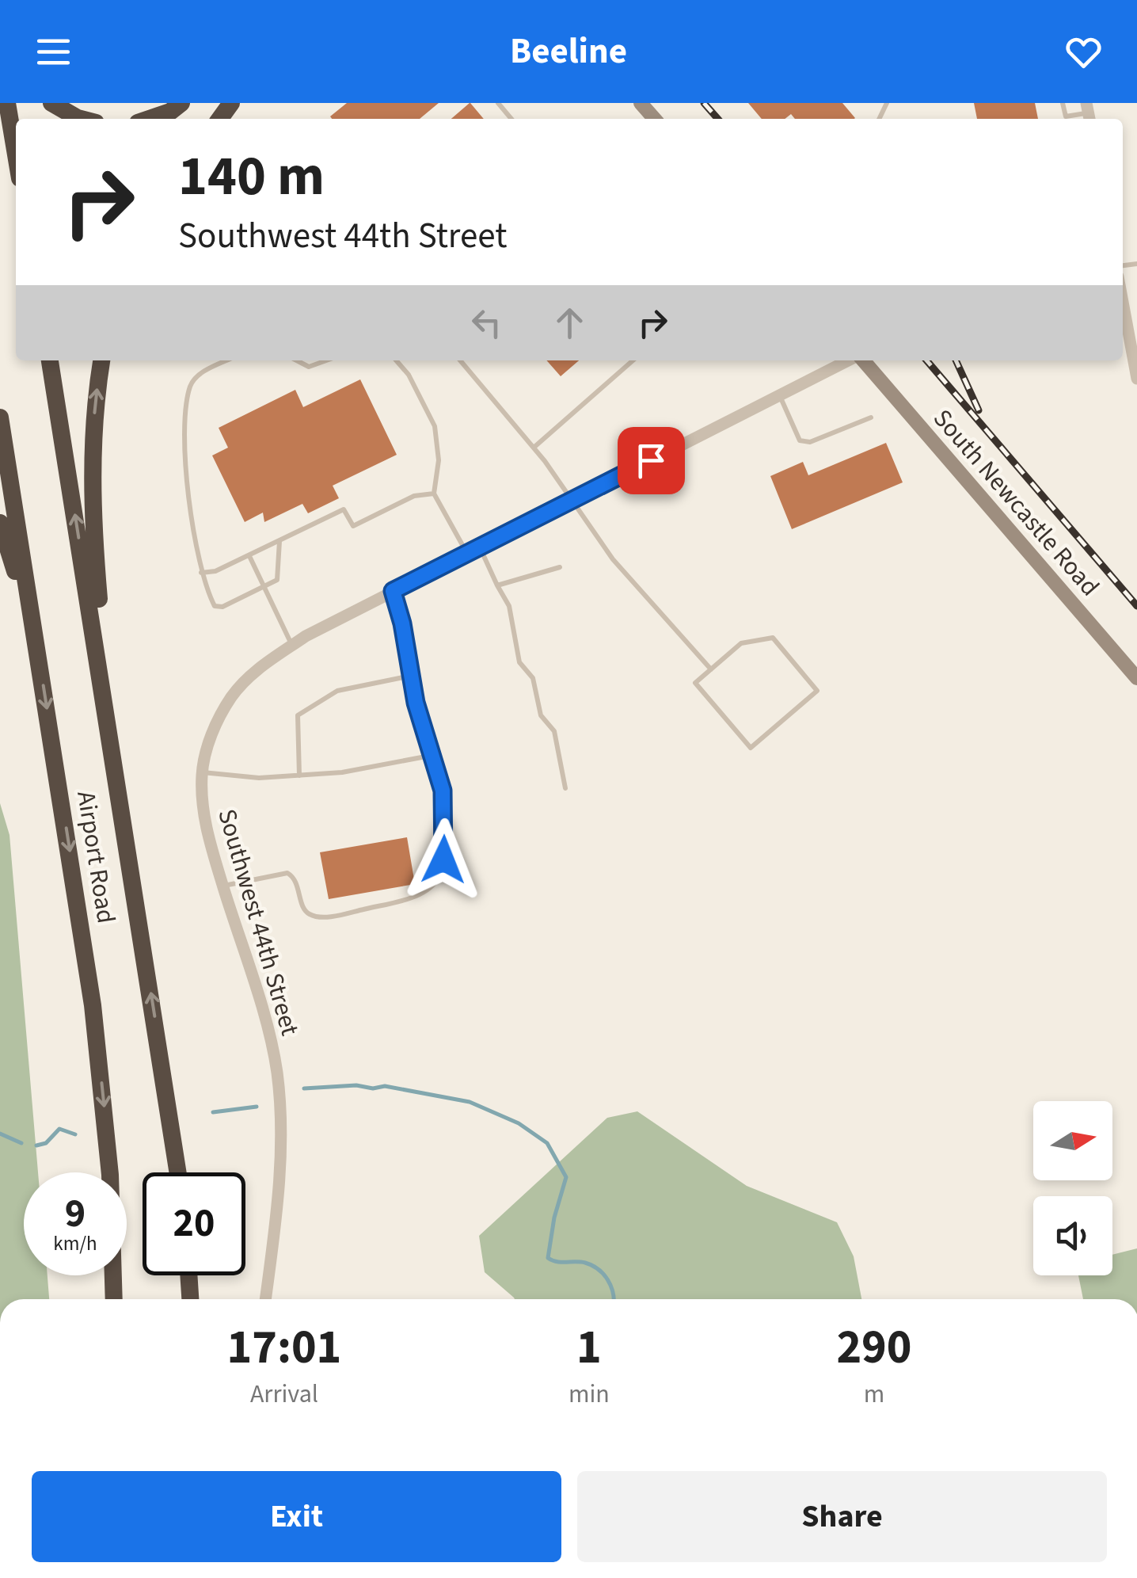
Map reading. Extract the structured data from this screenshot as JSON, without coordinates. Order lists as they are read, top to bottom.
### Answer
{
  "streets": {
    "highway": ["Airport Road"],
    "main road": ["South Newcastle Road"],
    "street": ["Southwest 44th Street"]
  },
  "north": "right",
  "page": {
    "header": "Beeline",
    "turn": ["140 m", "Southwest 44th Street"],
    "speed": "9 km/h",
    "limit": "20",
    "eta": [
      "17:01",
      "Arrival",
      "1",
      "min",
      "290",
      "m"
    ],
    "buttons": ["Exit", "Share"]
  }
}
